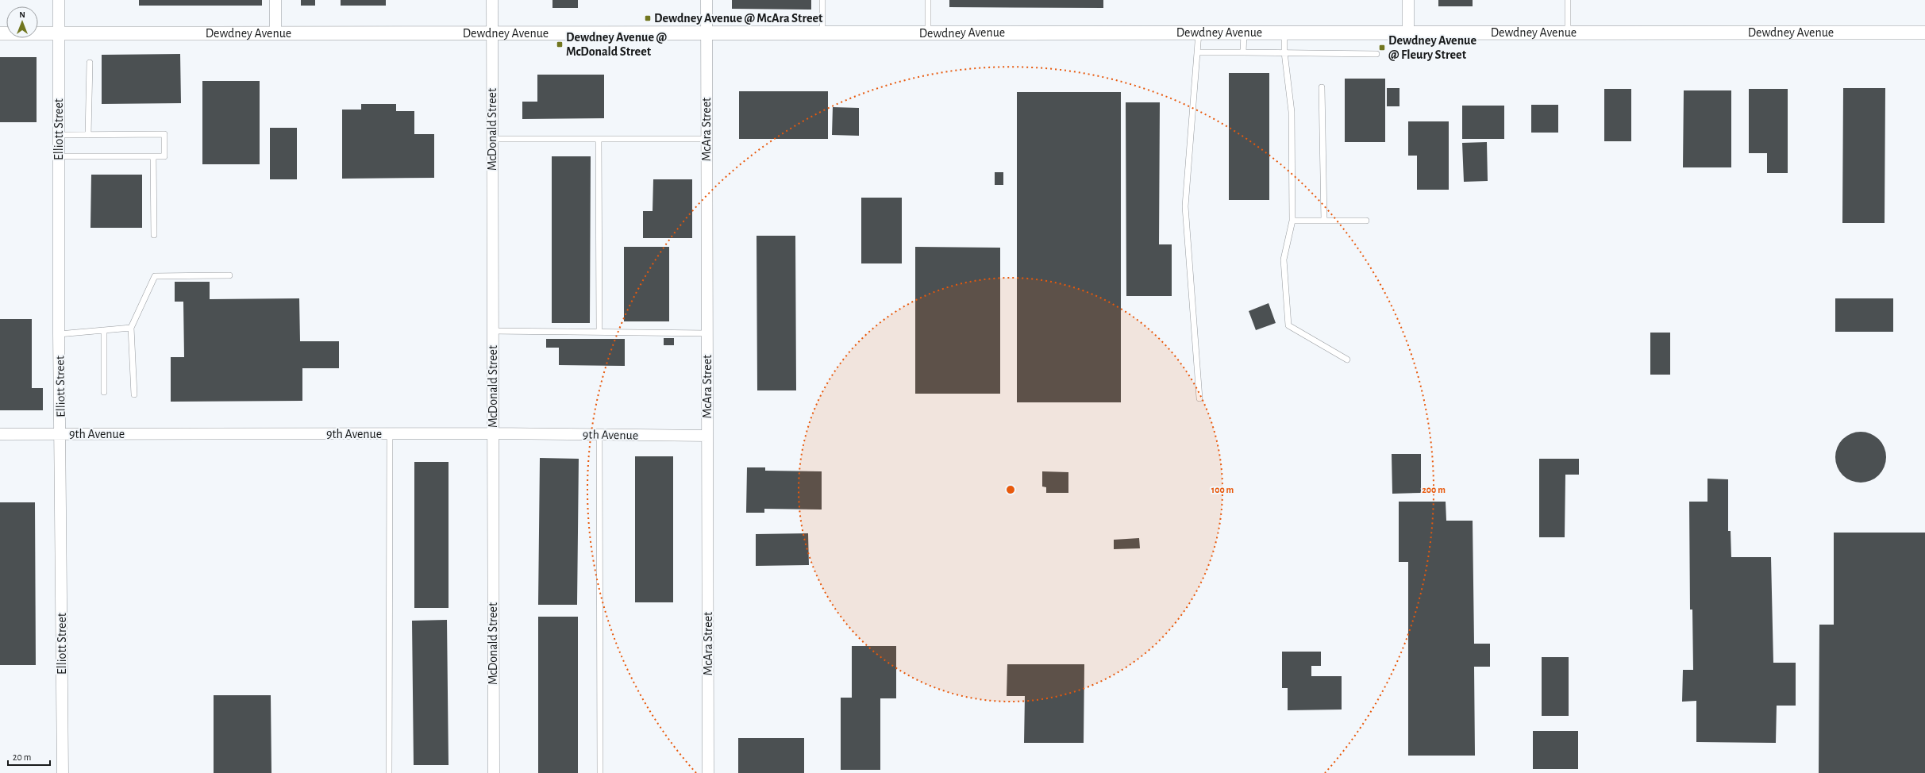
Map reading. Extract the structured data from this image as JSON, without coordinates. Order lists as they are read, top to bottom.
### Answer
{
  "streets": {
    "street": [
      "Dewdney Avenue",
      "Elliott Street",
      "McDonald Street",
      "McAra Street",
      "9th Avenue"
    ]
  },
  "crossings": [
    ["Dewdney Avenue", "Elliott Street"],
    ["Dewdney Avenue", "McDonald Street"],
    ["Dewdney Avenue", "McAra Street"],
    ["Elliott Street", "9th Avenue"],
    ["McDonald Street", "9th Avenue"],
    ["McAra Street", "9th Avenue"]
  ],
  "places": {
    "transit": ["Dewdney Avenue @ McAra Street", "Dewdney Avenue @ McDonald Street", "Dewdney Avenue @ Fleury Street"]
  },
  "scale_bar": "20 m",
  "north": "top",
  "rings": ["100 m", "200 m"]
}
